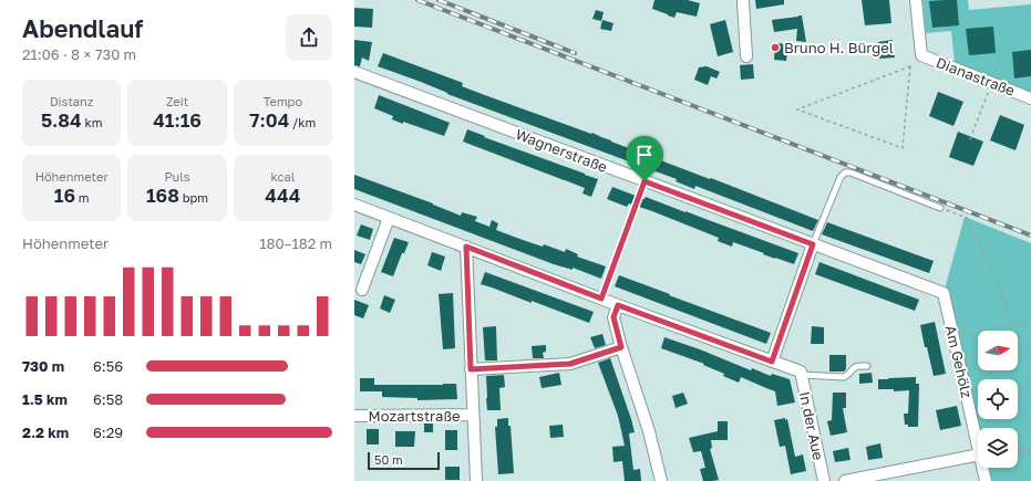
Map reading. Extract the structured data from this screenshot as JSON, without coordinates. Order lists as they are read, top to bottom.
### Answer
{
  "streets": {
    "street": [
      "Dianastraße",
      "Wagnerstraße",
      "Am Gehölz",
      "Mozartstraße",
      "In der Aue"
    ]
  },
  "crossings": [
    ["Wagnerstraße", "Am Gehölz"]
  ],
  "places": ["Bruno H. Bürgel"],
  "scale_bar": "50 m",
  "north": "right",
  "page": {
    "heading": ["Abendlauf", "21:06 · 8 × 730 m"],
    "stats": [
      ["Distanz", "5.84 km"],
      ["Zeit", "41:16"],
      ["Tempo", "7:04 /km"],
      ["Höhenmeter", "16 m"],
      ["Puls", "168 bpm"],
      ["kcal", "444"]
    ],
    "chart": ["Höhenmeter", "180–182 m"],
    "list": [
      {
        "name": "730 m",
        "note": "6:56"
      },
      {
        "name": "1.5 km",
        "note": "6:58"
      },
      {
        "name": "2.2 km",
        "note": "6:29"
      }
    ],
    "scale": "50 m"
  }
}
